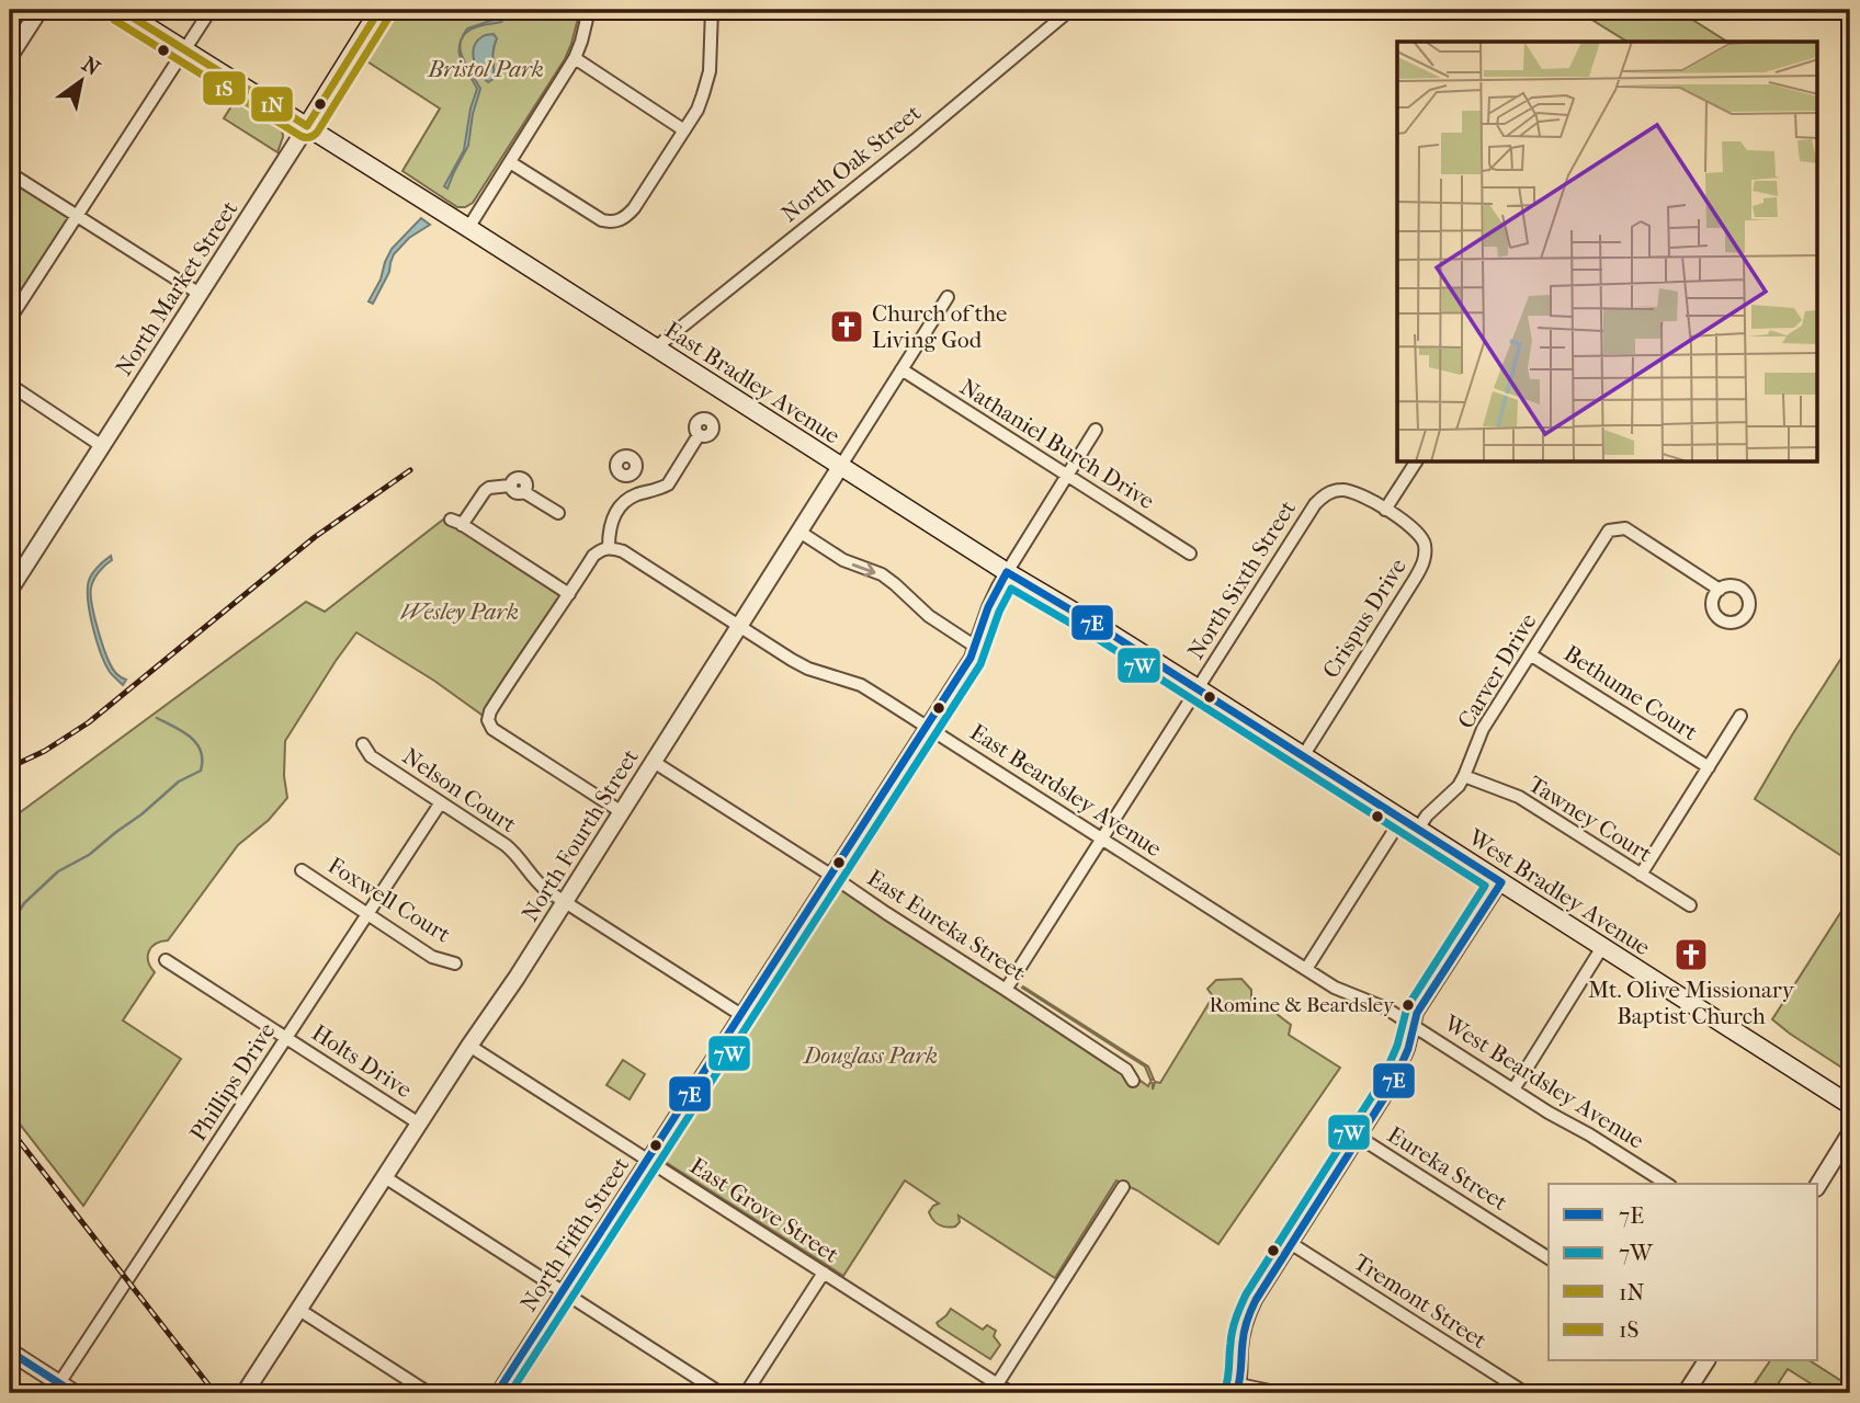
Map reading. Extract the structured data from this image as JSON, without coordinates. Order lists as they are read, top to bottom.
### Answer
{
  "streets": {
    "main road": ["North Market Street", "East Bradley Avenue", "West Bradley Avenue"],
    "street": [
      "North Oak Street",
      "Nathaniel Burch Drive",
      "North Sixth Street",
      "Crispus Drive",
      "Carver Drive",
      "Bethume Court",
      "Nelson Court",
      "East Beardsley Avenue",
      "Tawney Court",
      "North Fourth Street",
      "Foxwell Court",
      "East Eureka Street",
      "Holts Drive",
      "Phillips Drive",
      "West Beardsley Avenue",
      "Eureka Street",
      "East Grove Street",
      "North Fifth Street",
      "Tremont Street"
    ]
  },
  "crossings": [
    ["North Oak Street", "East Bradley Avenue"],
    ["North Market Street", "East Bradley Avenue"],
    ["East Bradley Avenue", "North Sixth Street"],
    ["East Bradley Avenue", "Crispus Drive"],
    ["East Bradley Avenue", "North Fourth Street"],
    ["East Bradley Avenue", "West Bradley Avenue"],
    ["East Bradley Avenue", "North Fifth Street"],
    ["Nathaniel Burch Drive", "North Fourth Street"],
    ["Nathaniel Burch Drive", "North Fifth Street"],
    ["North Sixth Street", "Crispus Drive"],
    ["North Sixth Street", "East Beardsley Avenue"],
    ["North Sixth Street", "East Eureka Street"],
    ["Carver Drive", "Bethume Court"],
    ["Carver Drive", "Tawney Court"],
    ["Carver Drive", "West Bradley Avenue"],
    ["Nelson Court", "North Fourth Street"],
    ["Nelson Court", "Phillips Drive"],
    ["Nelson Court", "North Fifth Street"],
    ["East Beardsley Avenue", "North Fourth Street"],
    ["East Beardsley Avenue", "West Beardsley Avenue"],
    ["East Beardsley Avenue", "North Fifth Street"],
    ["North Fourth Street", "East Eureka Street"],
    ["North Fourth Street", "Holts Drive"],
    ["North Fourth Street", "East Grove Street"],
    ["Foxwell Court", "Phillips Drive"],
    ["East Eureka Street", "North Fifth Street"],
    ["Holts Drive", "Phillips Drive"],
    ["East Grove Street", "North Fifth Street"]
  ],
  "parks": ["Bristol Park", "Wesley Park", "Douglass Park"],
  "places": {
    "church": ["Church of the Living God", "Mt. Olive Missionary Baptist Church"],
    "other": ["Romine & Beardsley"]
  },
  "lines": [
    "transit line 1N",
    "transit line 1S",
    "transit line 7E",
    "transit line 7W"
  ],
  "legend": [
    "7E",
    "7W",
    "1N",
    "1S"
  ],
  "north": "top right"
}
